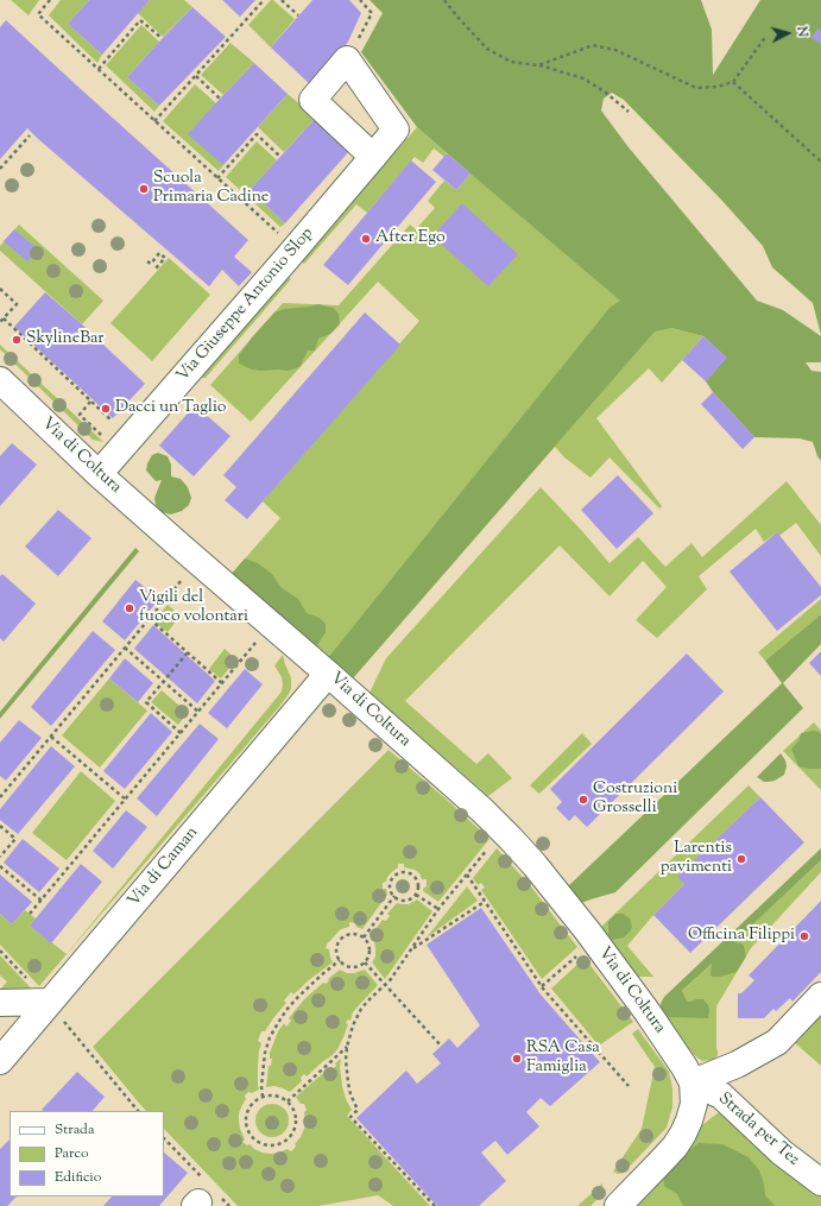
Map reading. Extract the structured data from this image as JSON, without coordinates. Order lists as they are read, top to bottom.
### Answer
{
  "streets": {
    "street": [
      "Via Giuseppe Antonio Slop",
      "Via di Coltura",
      "Via di Caman",
      "Strada per Tez"
    ]
  },
  "crossings": [
    ["Via Giuseppe Antonio Slop", "Via di Coltura"],
    ["Via di Coltura", "Via di Caman"],
    ["Via di Coltura", "Strada per Tez"]
  ],
  "places": [
    "Scuola Primaria Cadine",
    "After Ego",
    "SkylineBar",
    "Dacci un Taglio",
    "Vigili del fuoco volontari",
    "Costruzioni Grosselli",
    "Larentis pavimenti",
    "Officina Filippi",
    "RSA Casa Famiglia"
  ],
  "legend": ["Strada", "Parco", "Edificio"],
  "north": "right"
}
